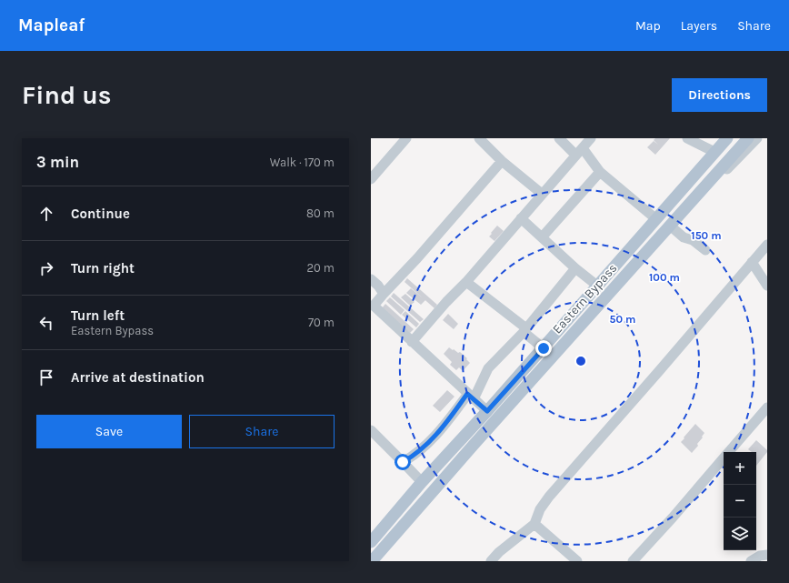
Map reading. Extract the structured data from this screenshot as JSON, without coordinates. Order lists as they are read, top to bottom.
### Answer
{
  "streets": {
    "main road": ["Eastern Bypass"]
  },
  "page": {
    "header": "Mapleaf",
    "nav": ["Map", "Layers", "Share"],
    "buttons": [
      "Directions",
      ["Save", "Share"]
    ],
    "title": "Find us",
    "heading": ["3 min", "Walk · 170 m"],
    "list": [
      ["Continue", "80 m"],
      ["Turn right", "20 m"],
      ["Turn left", "Eastern Bypass", "70 m"],
      "Arrive at destination"
    ],
    "map_buttons": ["+", "−"]
  },
  "rings": ["150 m", "100 m", "50 m"]
}
